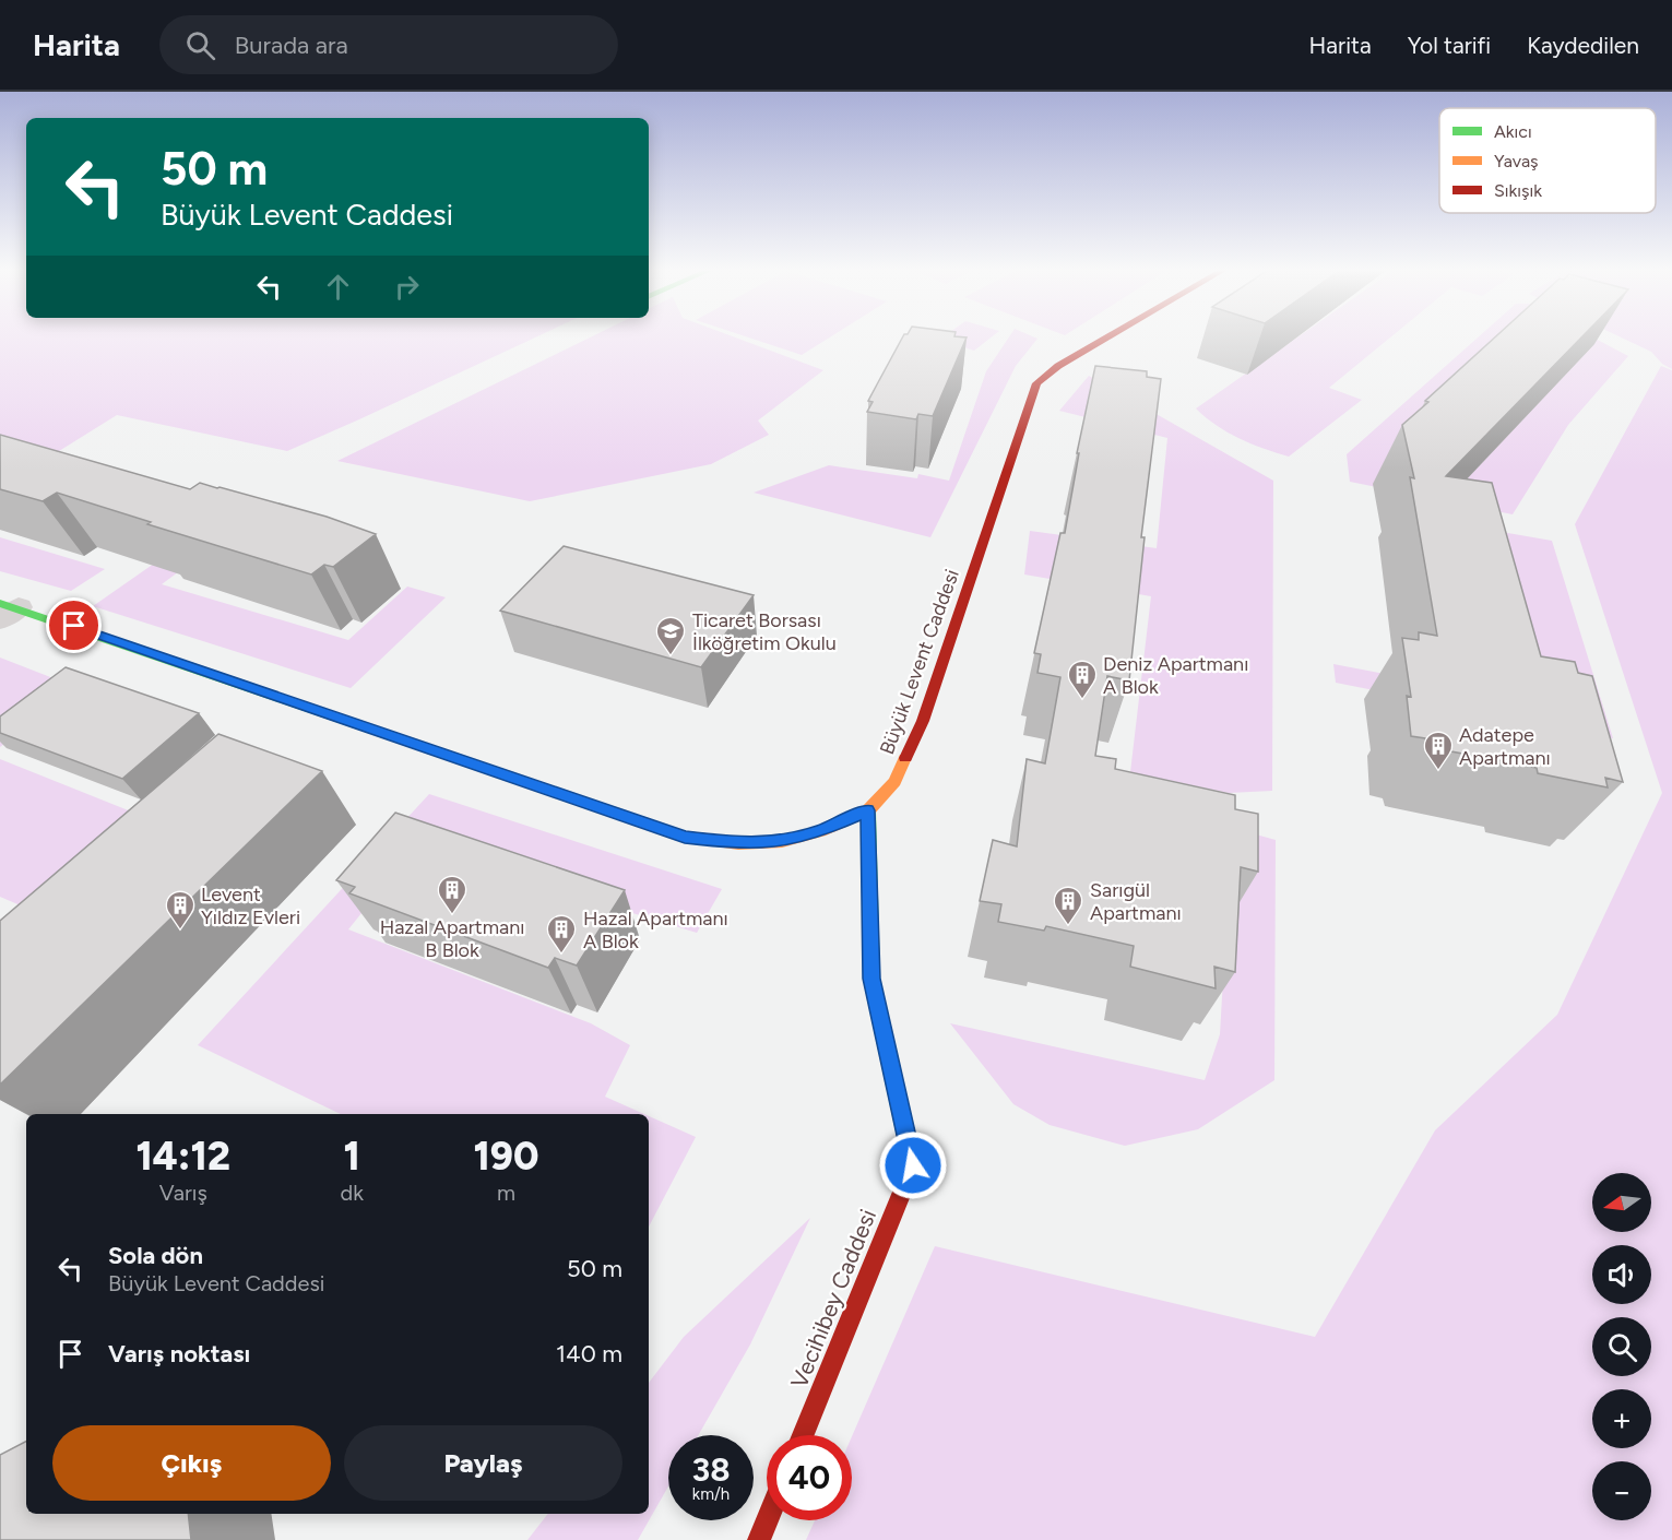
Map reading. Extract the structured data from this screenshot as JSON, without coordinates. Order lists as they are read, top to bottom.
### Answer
{
  "streets": {
    "street": ["Büyük Levent Caddesi", "Vecihibey Caddesi"]
  },
  "crossings": [
    ["Büyük Levent Caddesi", "Vecihibey Caddesi"]
  ],
  "places": {
    "school or university": ["Ticaret Borsası İlköğretim Okulu"],
    "building": [
      "Deniz Apartmanı A Blok",
      "Adatepe Apartmanı",
      "Hazal Apartmanı B Blok",
      "Sarıgül Apartmanı",
      "Levent Yıldız Evleri",
      "Hazal Apartmanı A Blok"
    ]
  },
  "legend": ["Akıcı", "Yavaş", "Sıkışık"],
  "north": "left",
  "page": {
    "header": "Harita",
    "search": "Burada ara",
    "nav": ["Harita", "Yol tarifi", "Kaydedilen"],
    "turn": ["50 m", "Büyük Levent Caddesi"],
    "eta": [
      "14:12",
      "Varış",
      "1",
      "dk",
      "190",
      "m"
    ],
    "map_buttons": ["+", "−"],
    "list": [
      {
        "name": "Sola dön",
        "note": "Büyük Levent Caddesi",
        "value": "50 m"
      },
      {
        "name": "Varış noktası",
        "value": "140 m"
      }
    ],
    "buttons": ["Çıkış", "Paylaş"],
    "speed": "38 km/h",
    "limit": "40"
  }
}
